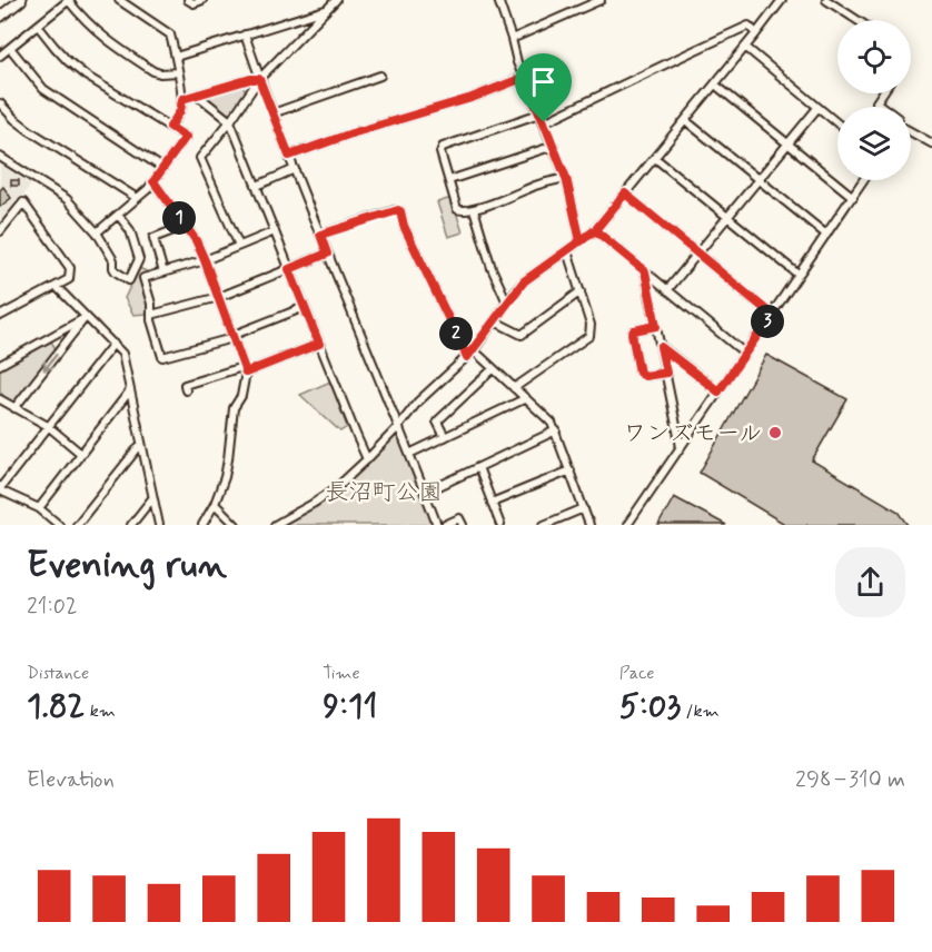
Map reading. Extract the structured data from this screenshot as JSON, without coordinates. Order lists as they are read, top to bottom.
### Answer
{
  "parks": ["長沼町公園"],
  "places": ["ワンズモール"],
  "page": {
    "pins": ["1", "3", "2"],
    "heading": ["Evening run", "21:02"],
    "stats": [
      ["Distance", "1.82 km"],
      ["Time", "9:11"],
      ["Pace", "5:03 /km"]
    ],
    "chart": ["Elevation", "298–310 m"]
  }
}
